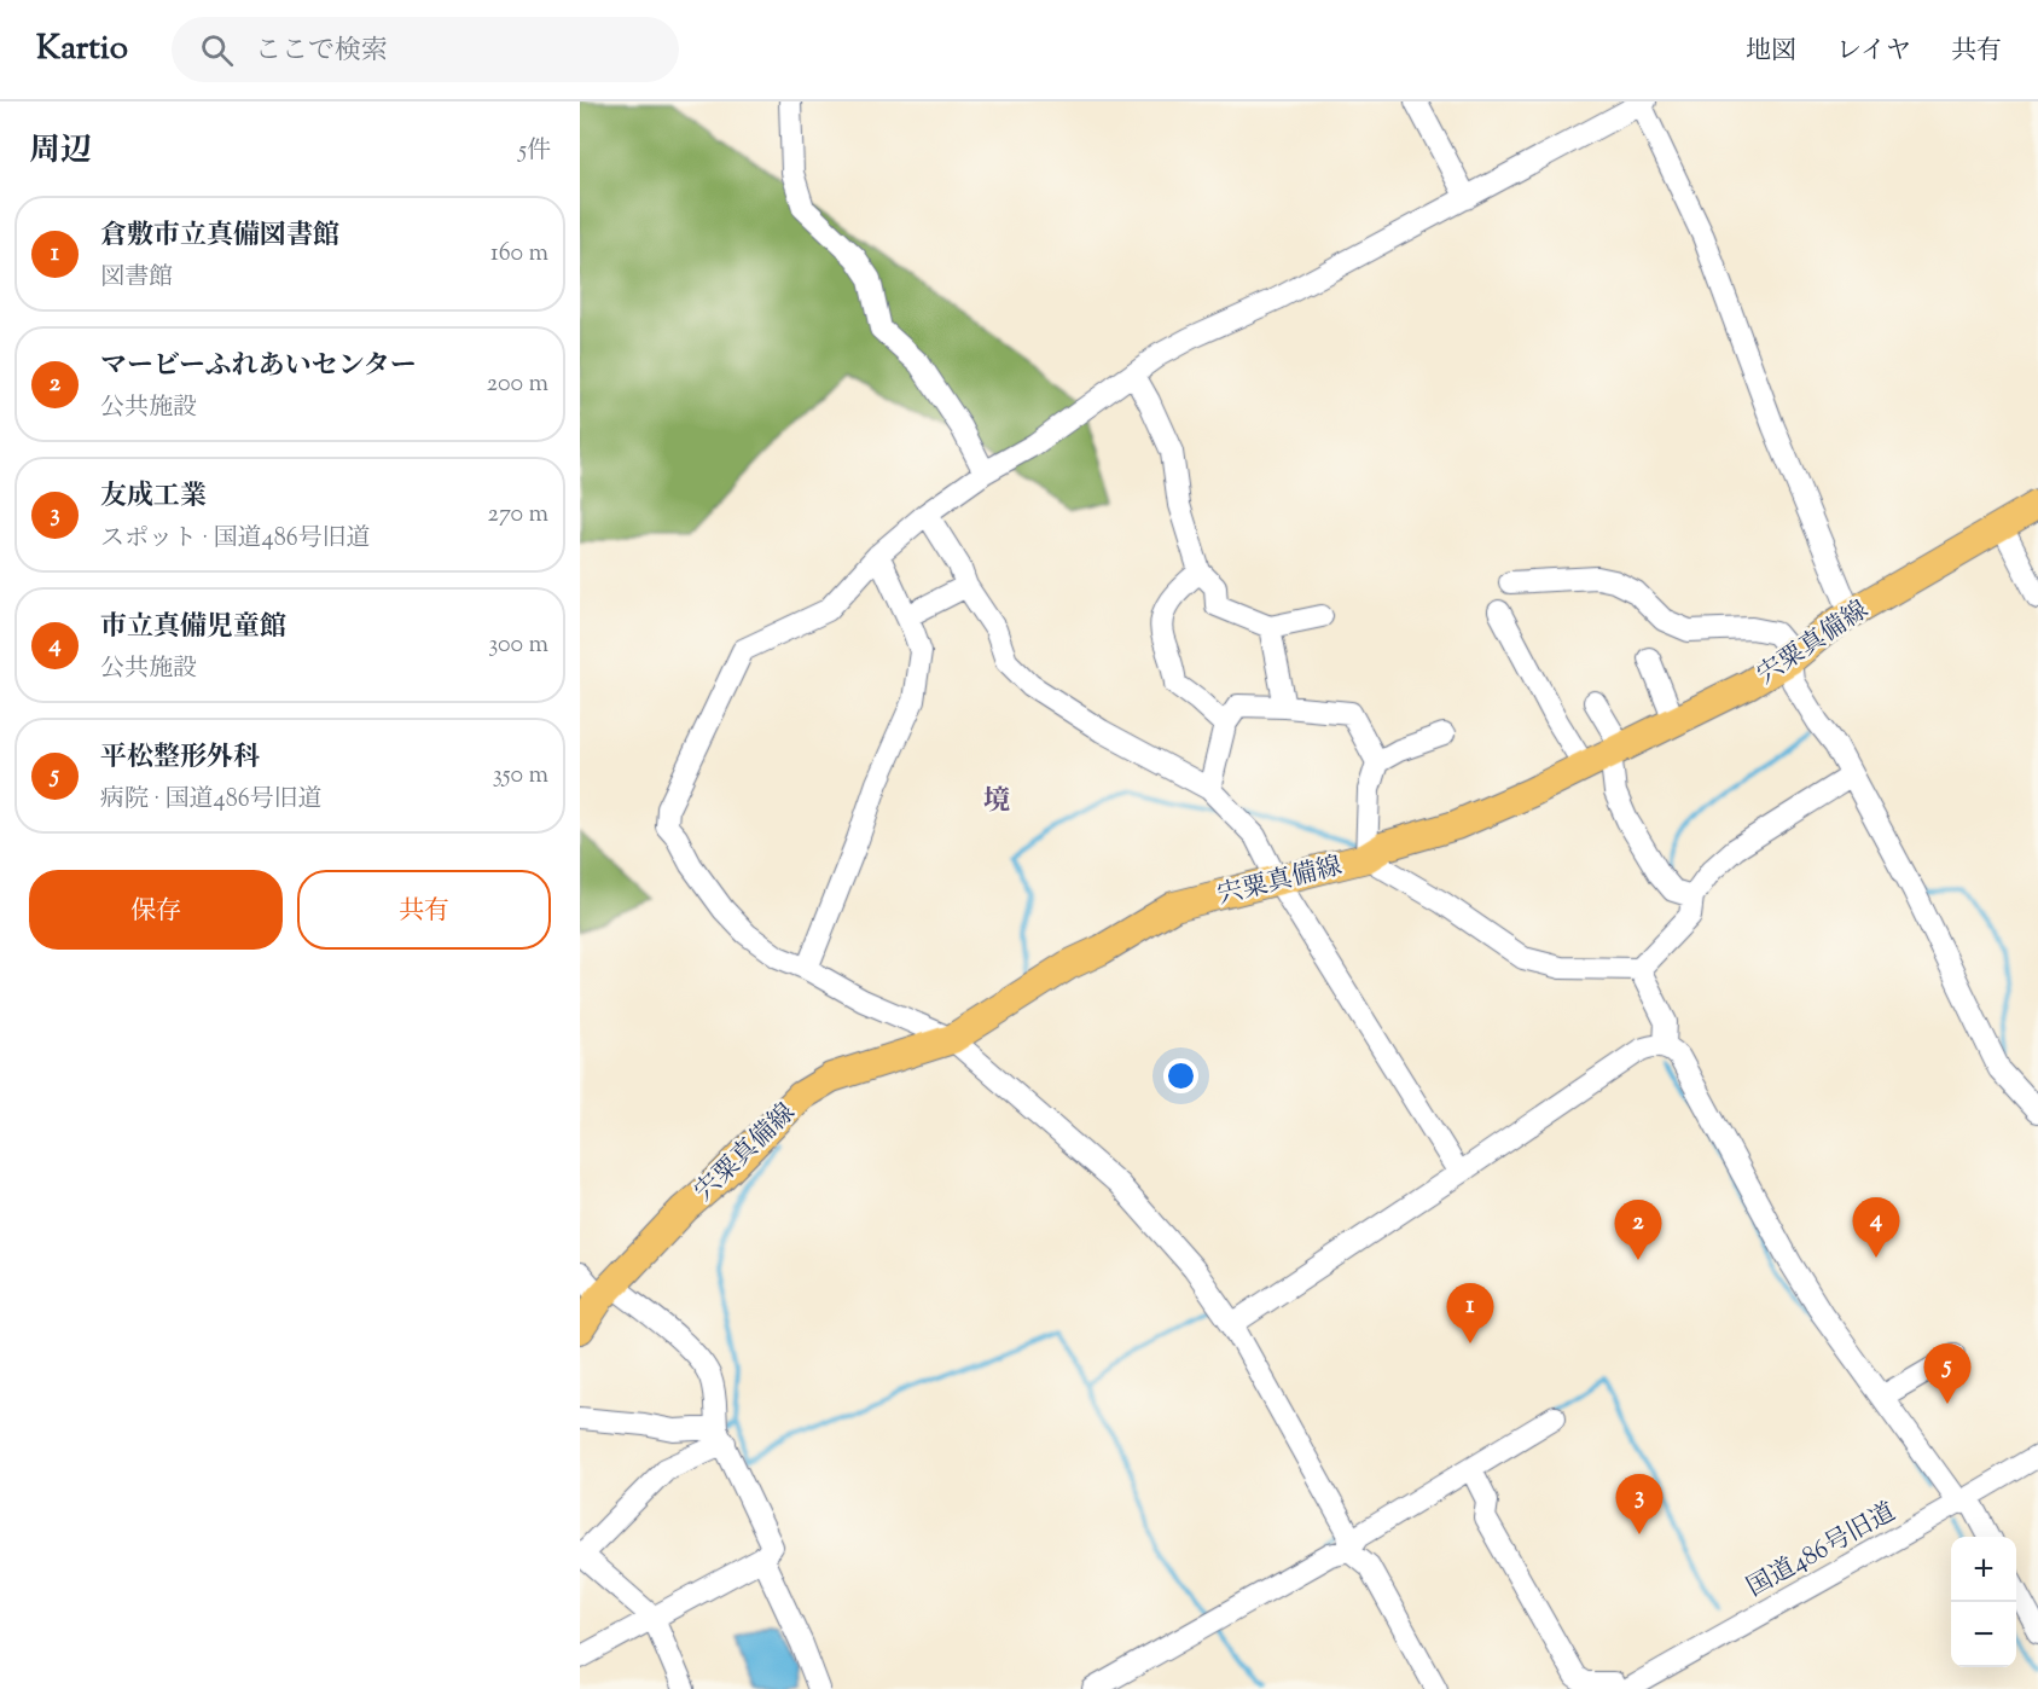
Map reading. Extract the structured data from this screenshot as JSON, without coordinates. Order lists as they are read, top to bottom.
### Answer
{
  "streets": {
    "main road": ["宍粟真備線"],
    "street": ["国道486号旧道"]
  },
  "districts": ["境"],
  "page": {
    "header": "Kartio",
    "search": "ここで検索",
    "nav": ["地図", "レイヤ", "共有"],
    "heading": ["周辺", "5件"],
    "list": [
      {
        "mark": "1",
        "name": "倉敷市立真備図書館",
        "note": "図書館",
        "value": "160 m"
      },
      {
        "mark": "2",
        "name": "マービーふれあいセンター",
        "note": "公共施設",
        "value": "200 m"
      },
      {
        "mark": "3",
        "name": "友成工業",
        "note": "スポット · 国道486号旧道",
        "value": "270 m"
      },
      {
        "mark": "4",
        "name": "市立真備児童館",
        "note": "公共施設",
        "value": "300 m"
      },
      {
        "mark": "5",
        "name": "平松整形外科",
        "note": "病院 · 国道486号旧道",
        "value": "350 m"
      }
    ],
    "buttons": ["保存", "共有"],
    "pins": [
      "4",
      "2",
      "1",
      "5",
      "3"
    ],
    "map_buttons": ["+", "−"]
  }
}
